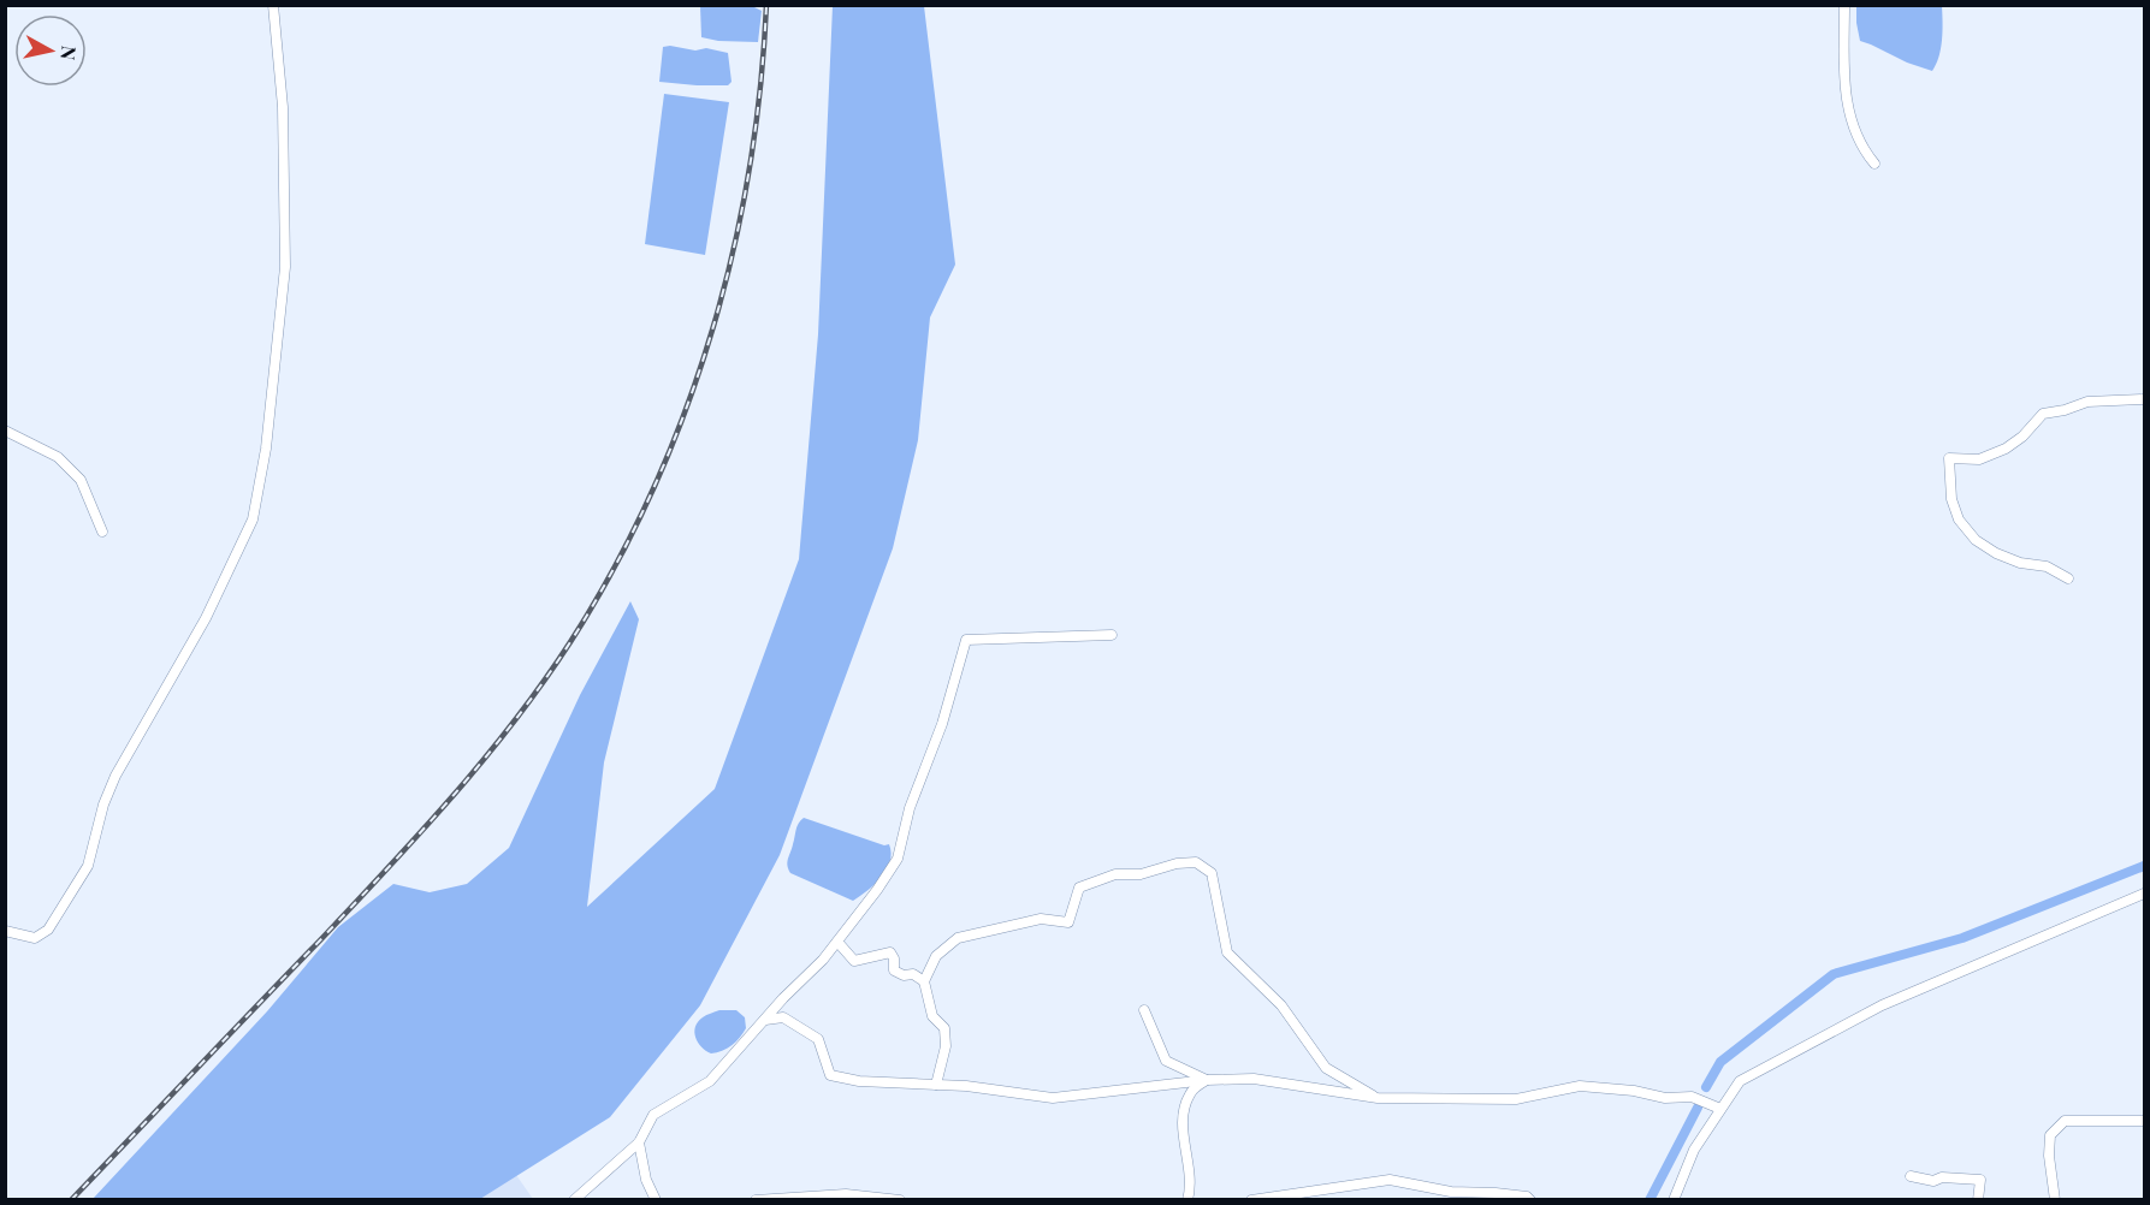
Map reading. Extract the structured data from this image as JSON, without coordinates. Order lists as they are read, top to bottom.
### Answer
{
  "north": "right"
}
